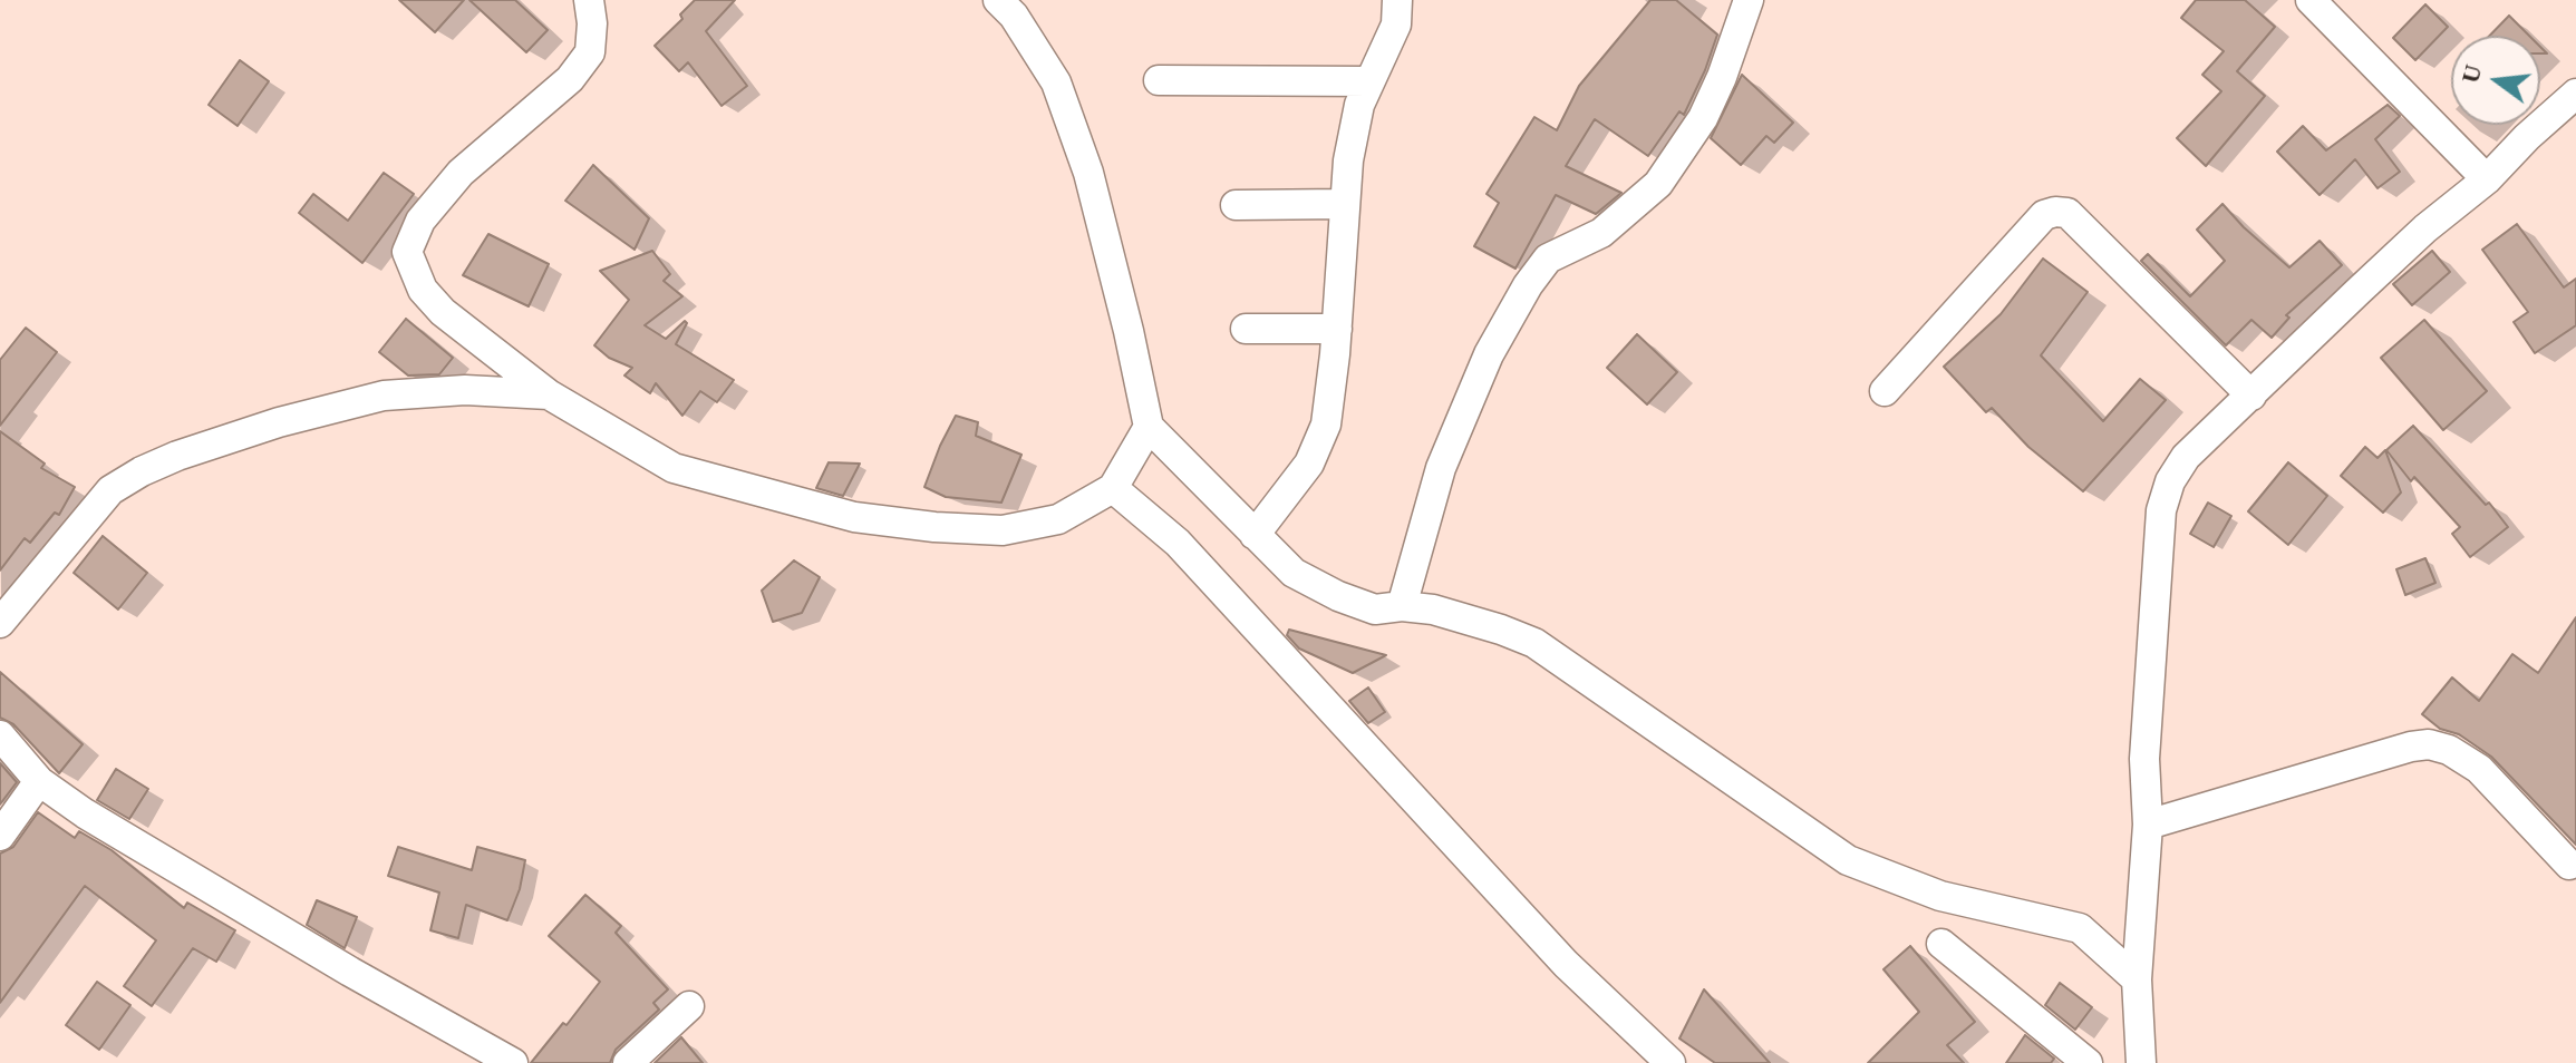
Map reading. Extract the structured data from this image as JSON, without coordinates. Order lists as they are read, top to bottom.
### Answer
{
  "north": "left"
}
